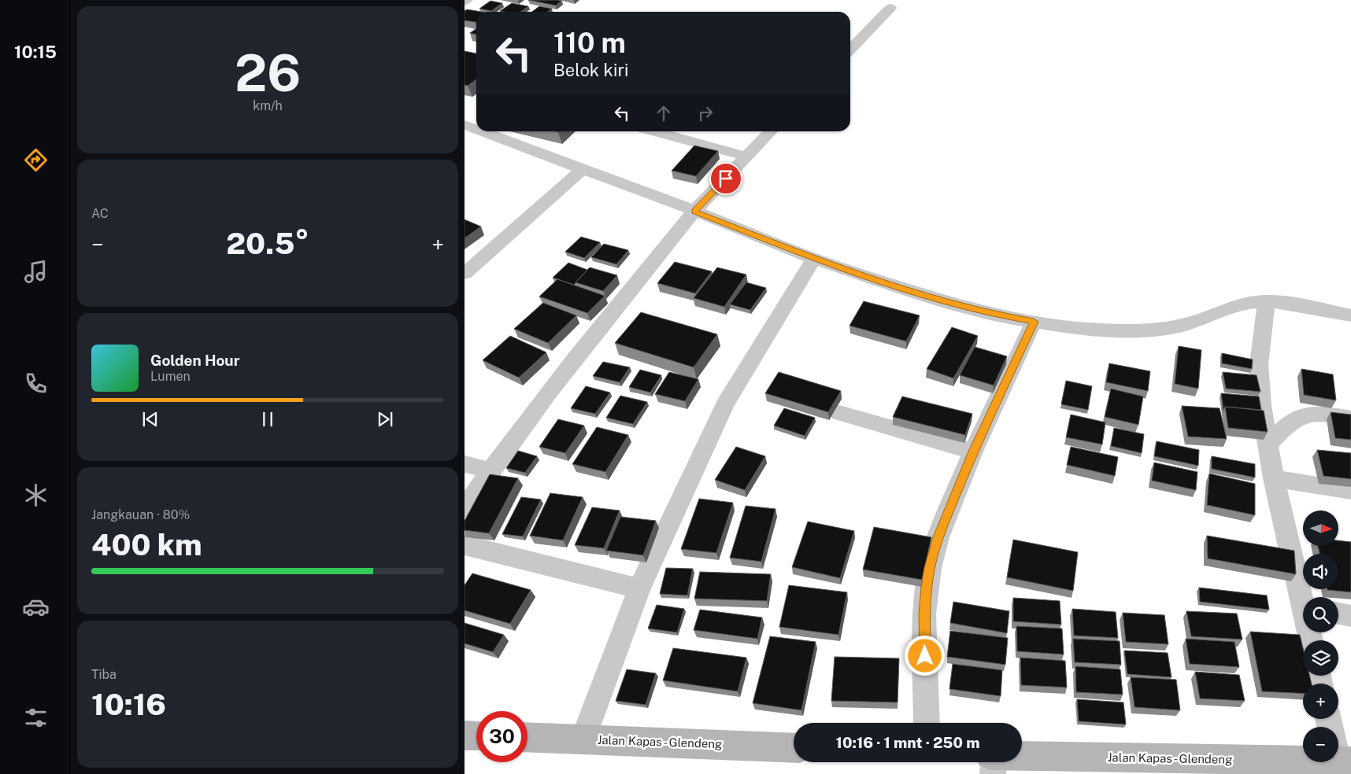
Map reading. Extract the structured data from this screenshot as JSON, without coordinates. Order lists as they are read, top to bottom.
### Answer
{
  "streets": {
    "main road": ["Jalan Kapas - Glendeng"]
  },
  "north": "right",
  "page": {
    "tabs": "10:15",
    "tile": [
      ["26", "km/h"],
      "AC",
      ["Jangkauan · 80%", "400 km"],
      ["Tiba", "10:16"]
    ],
    "turn": ["110 m", "Belok kiri"],
    "heat": ["−", "20.5°", "+"],
    "song": ["Golden Hour", "Lumen"],
    "map_buttons": ["+", "−"],
    "limit": "30",
    "trip": "10:16 · 1 mnt · 250 m"
  }
}
